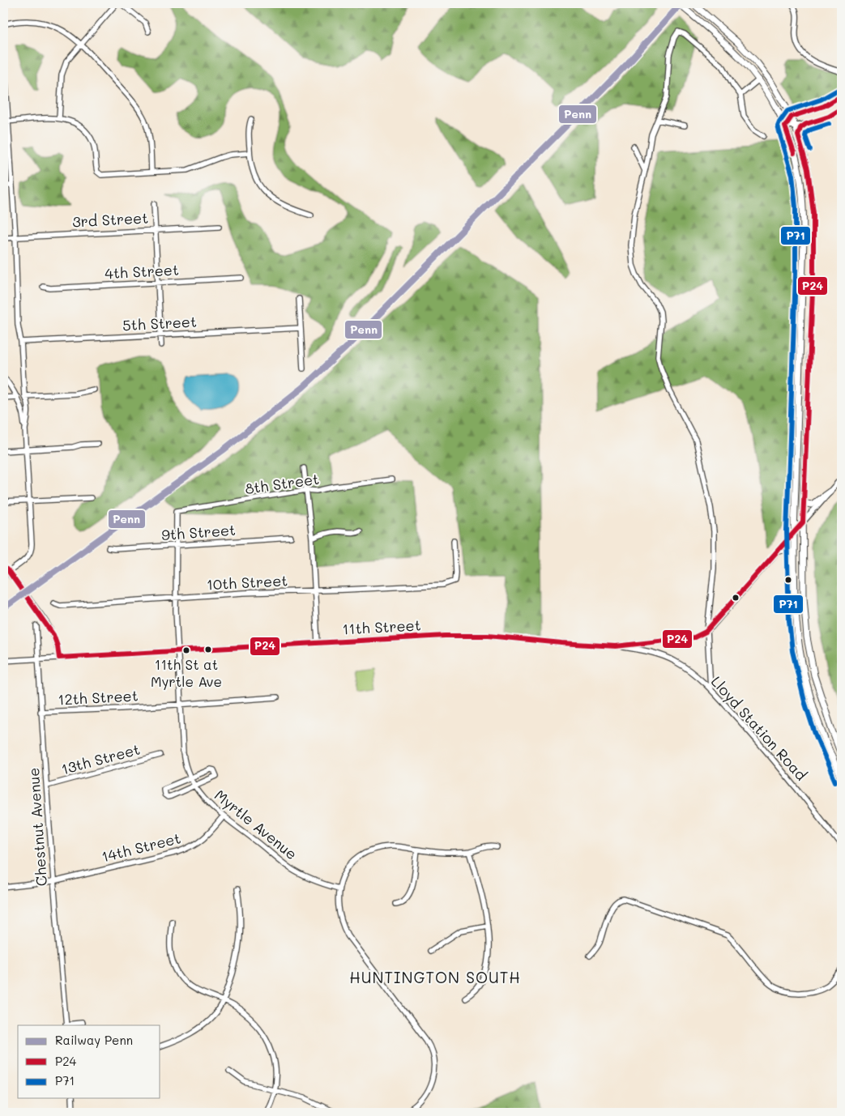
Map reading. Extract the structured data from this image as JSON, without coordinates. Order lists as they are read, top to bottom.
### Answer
{
  "streets": {
    "main road": ["11th Street"],
    "street": [
      "3rd Street",
      "4th Street",
      "5th Street",
      "8th Street",
      "9th Street",
      "10th Street",
      "12th Street",
      "Lloyd Station Road",
      "13th Street",
      "Myrtle Avenue",
      "Chestnut Avenue",
      "14th Street"
    ]
  },
  "crossings": [
    ["8th Street", "Myrtle Avenue"],
    ["9th Street", "Myrtle Avenue"],
    ["10th Street", "Myrtle Avenue"],
    ["11th Street", "Lloyd Station Road"],
    ["11th Street", "Myrtle Avenue"],
    ["11th Street", "Chestnut Avenue"],
    ["12th Street", "Myrtle Avenue"],
    ["12th Street", "Chestnut Avenue"],
    ["13th Street", "Chestnut Avenue"],
    ["Myrtle Avenue", "14th Street"],
    ["Chestnut Avenue", "14th Street"]
  ],
  "districts": ["HUNTINGTON SOUTH"],
  "places": ["11th St at Myrtle Ave"],
  "lines": ["rail line Penn", "transit line P71", "transit line P24"],
  "legend": ["Railway Penn", "P24", "P71"]
}
